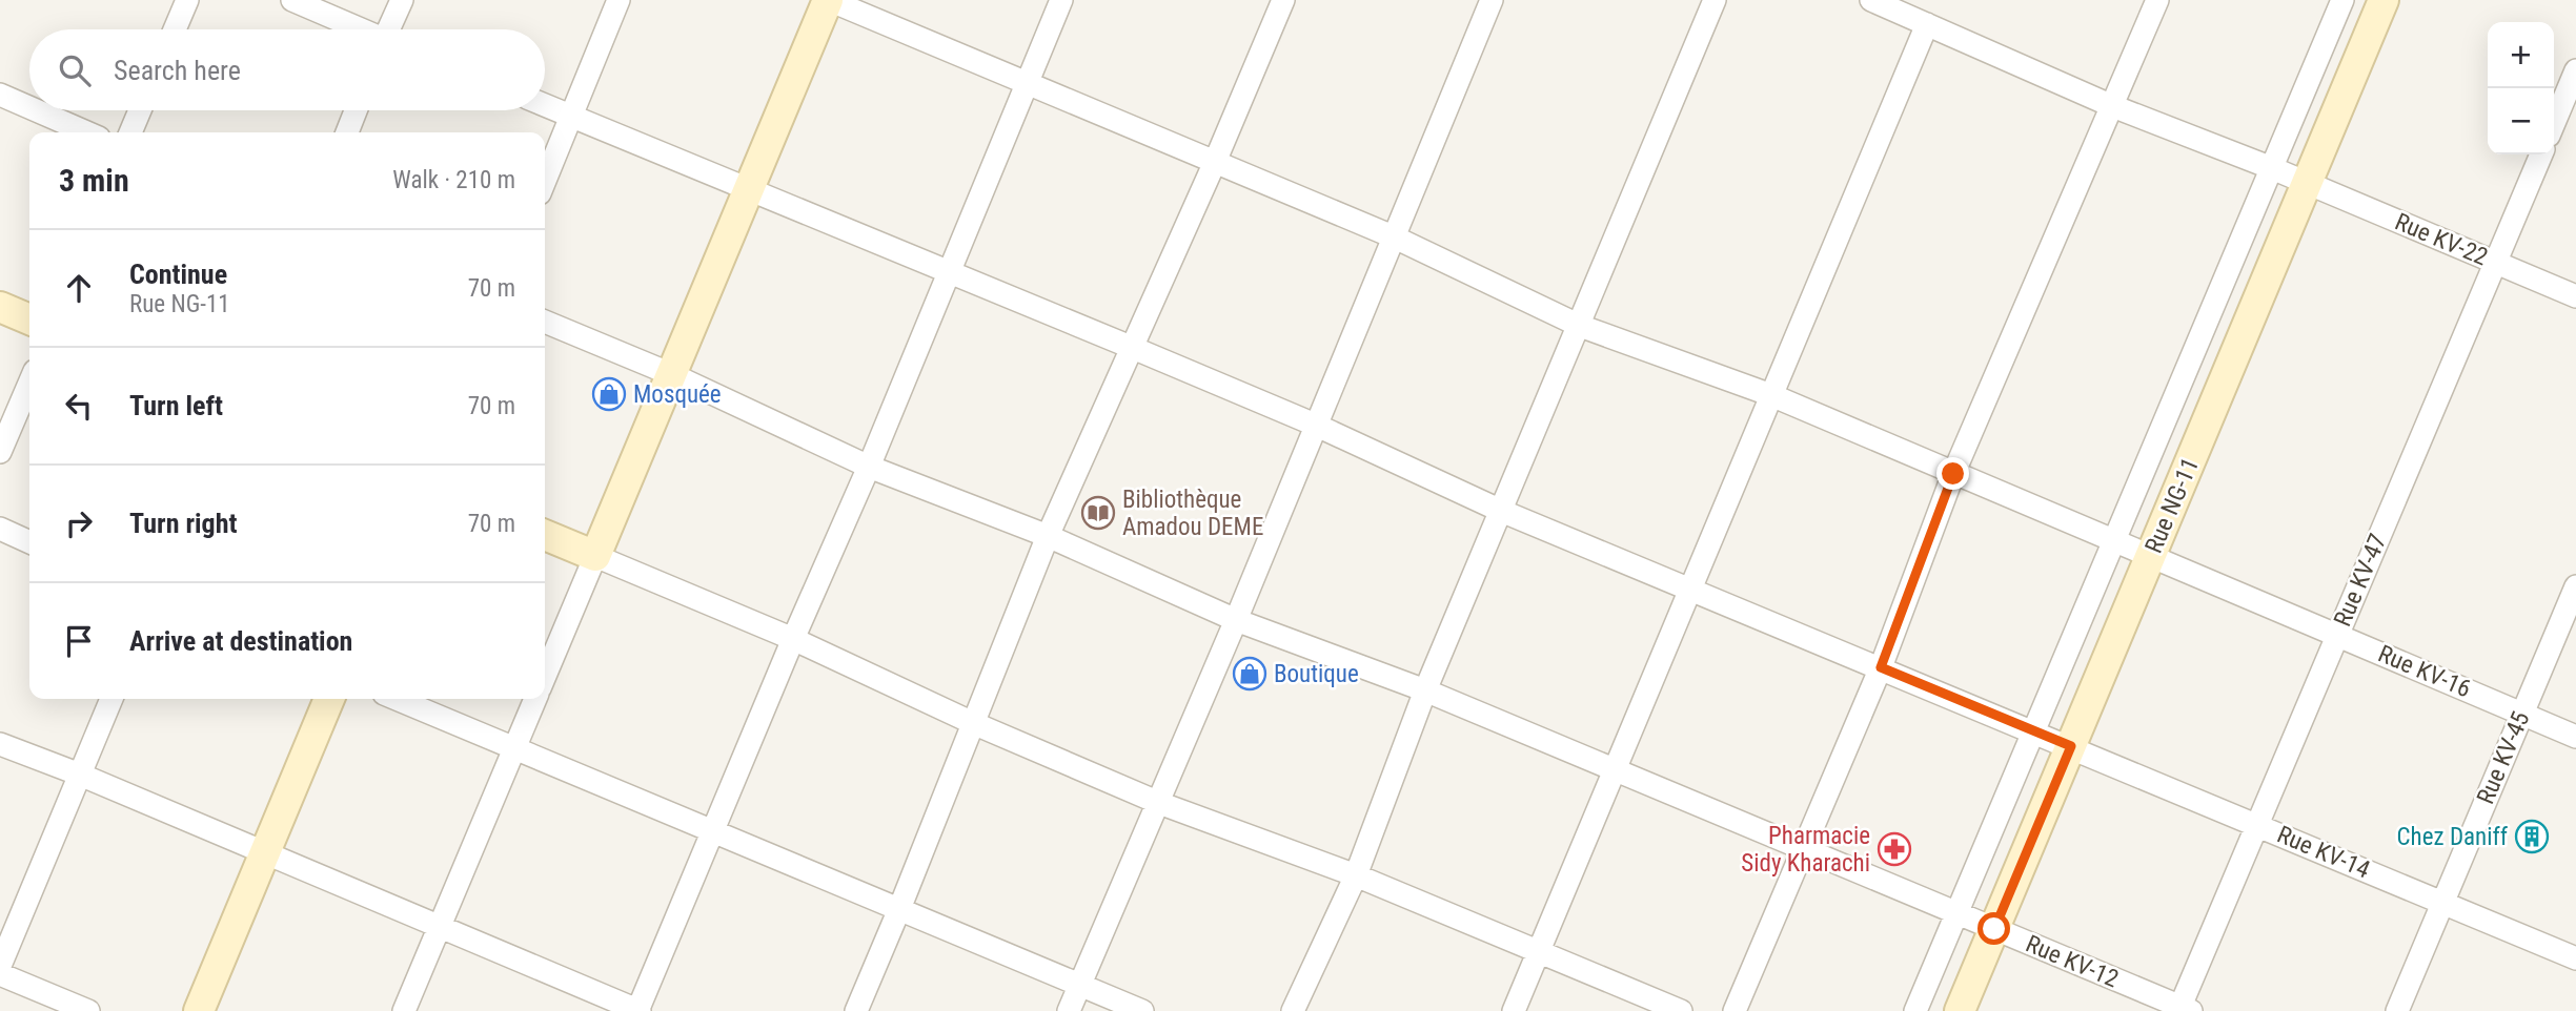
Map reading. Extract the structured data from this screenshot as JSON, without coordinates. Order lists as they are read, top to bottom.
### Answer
{
  "streets": {
    "street": [
      "Rue KV-22",
      "Rue NG-11",
      "Rue KV-47",
      "Rue KV-16",
      "Rue KV-45",
      "Rue KV-14",
      "Rue KV-12"
    ]
  },
  "crossings": [
    ["Rue KV-22", "Rue NG-11"],
    ["Rue KV-22", "Rue KV-47"],
    ["Rue NG-11", "Rue KV-16"],
    ["Rue NG-11", "Rue KV-14"],
    ["Rue NG-11", "Rue KV-12"],
    ["Rue KV-47", "Rue KV-16"],
    ["Rue KV-47", "Rue KV-14"],
    ["Rue KV-47", "Rue KV-12"],
    ["Rue KV-16", "Rue KV-45"],
    ["Rue KV-45", "Rue KV-14"]
  ],
  "places": {
    "shop": ["Mosquée", "Boutique"],
    "library": ["Bibliothèque Amadou DEME"],
    "building": ["Chez Daniff"],
    "pharmacy": ["Pharmacie Sidy Kharachi"]
  },
  "page": {
    "map_buttons": ["+", "−"],
    "search": "Search here",
    "heading": ["3 min", "Walk · 210 m"],
    "list": [
      ["Continue", "Rue NG-11", "70 m"],
      ["Turn left", "70 m"],
      ["Turn right", "70 m"],
      "Arrive at destination"
    ]
  }
}
